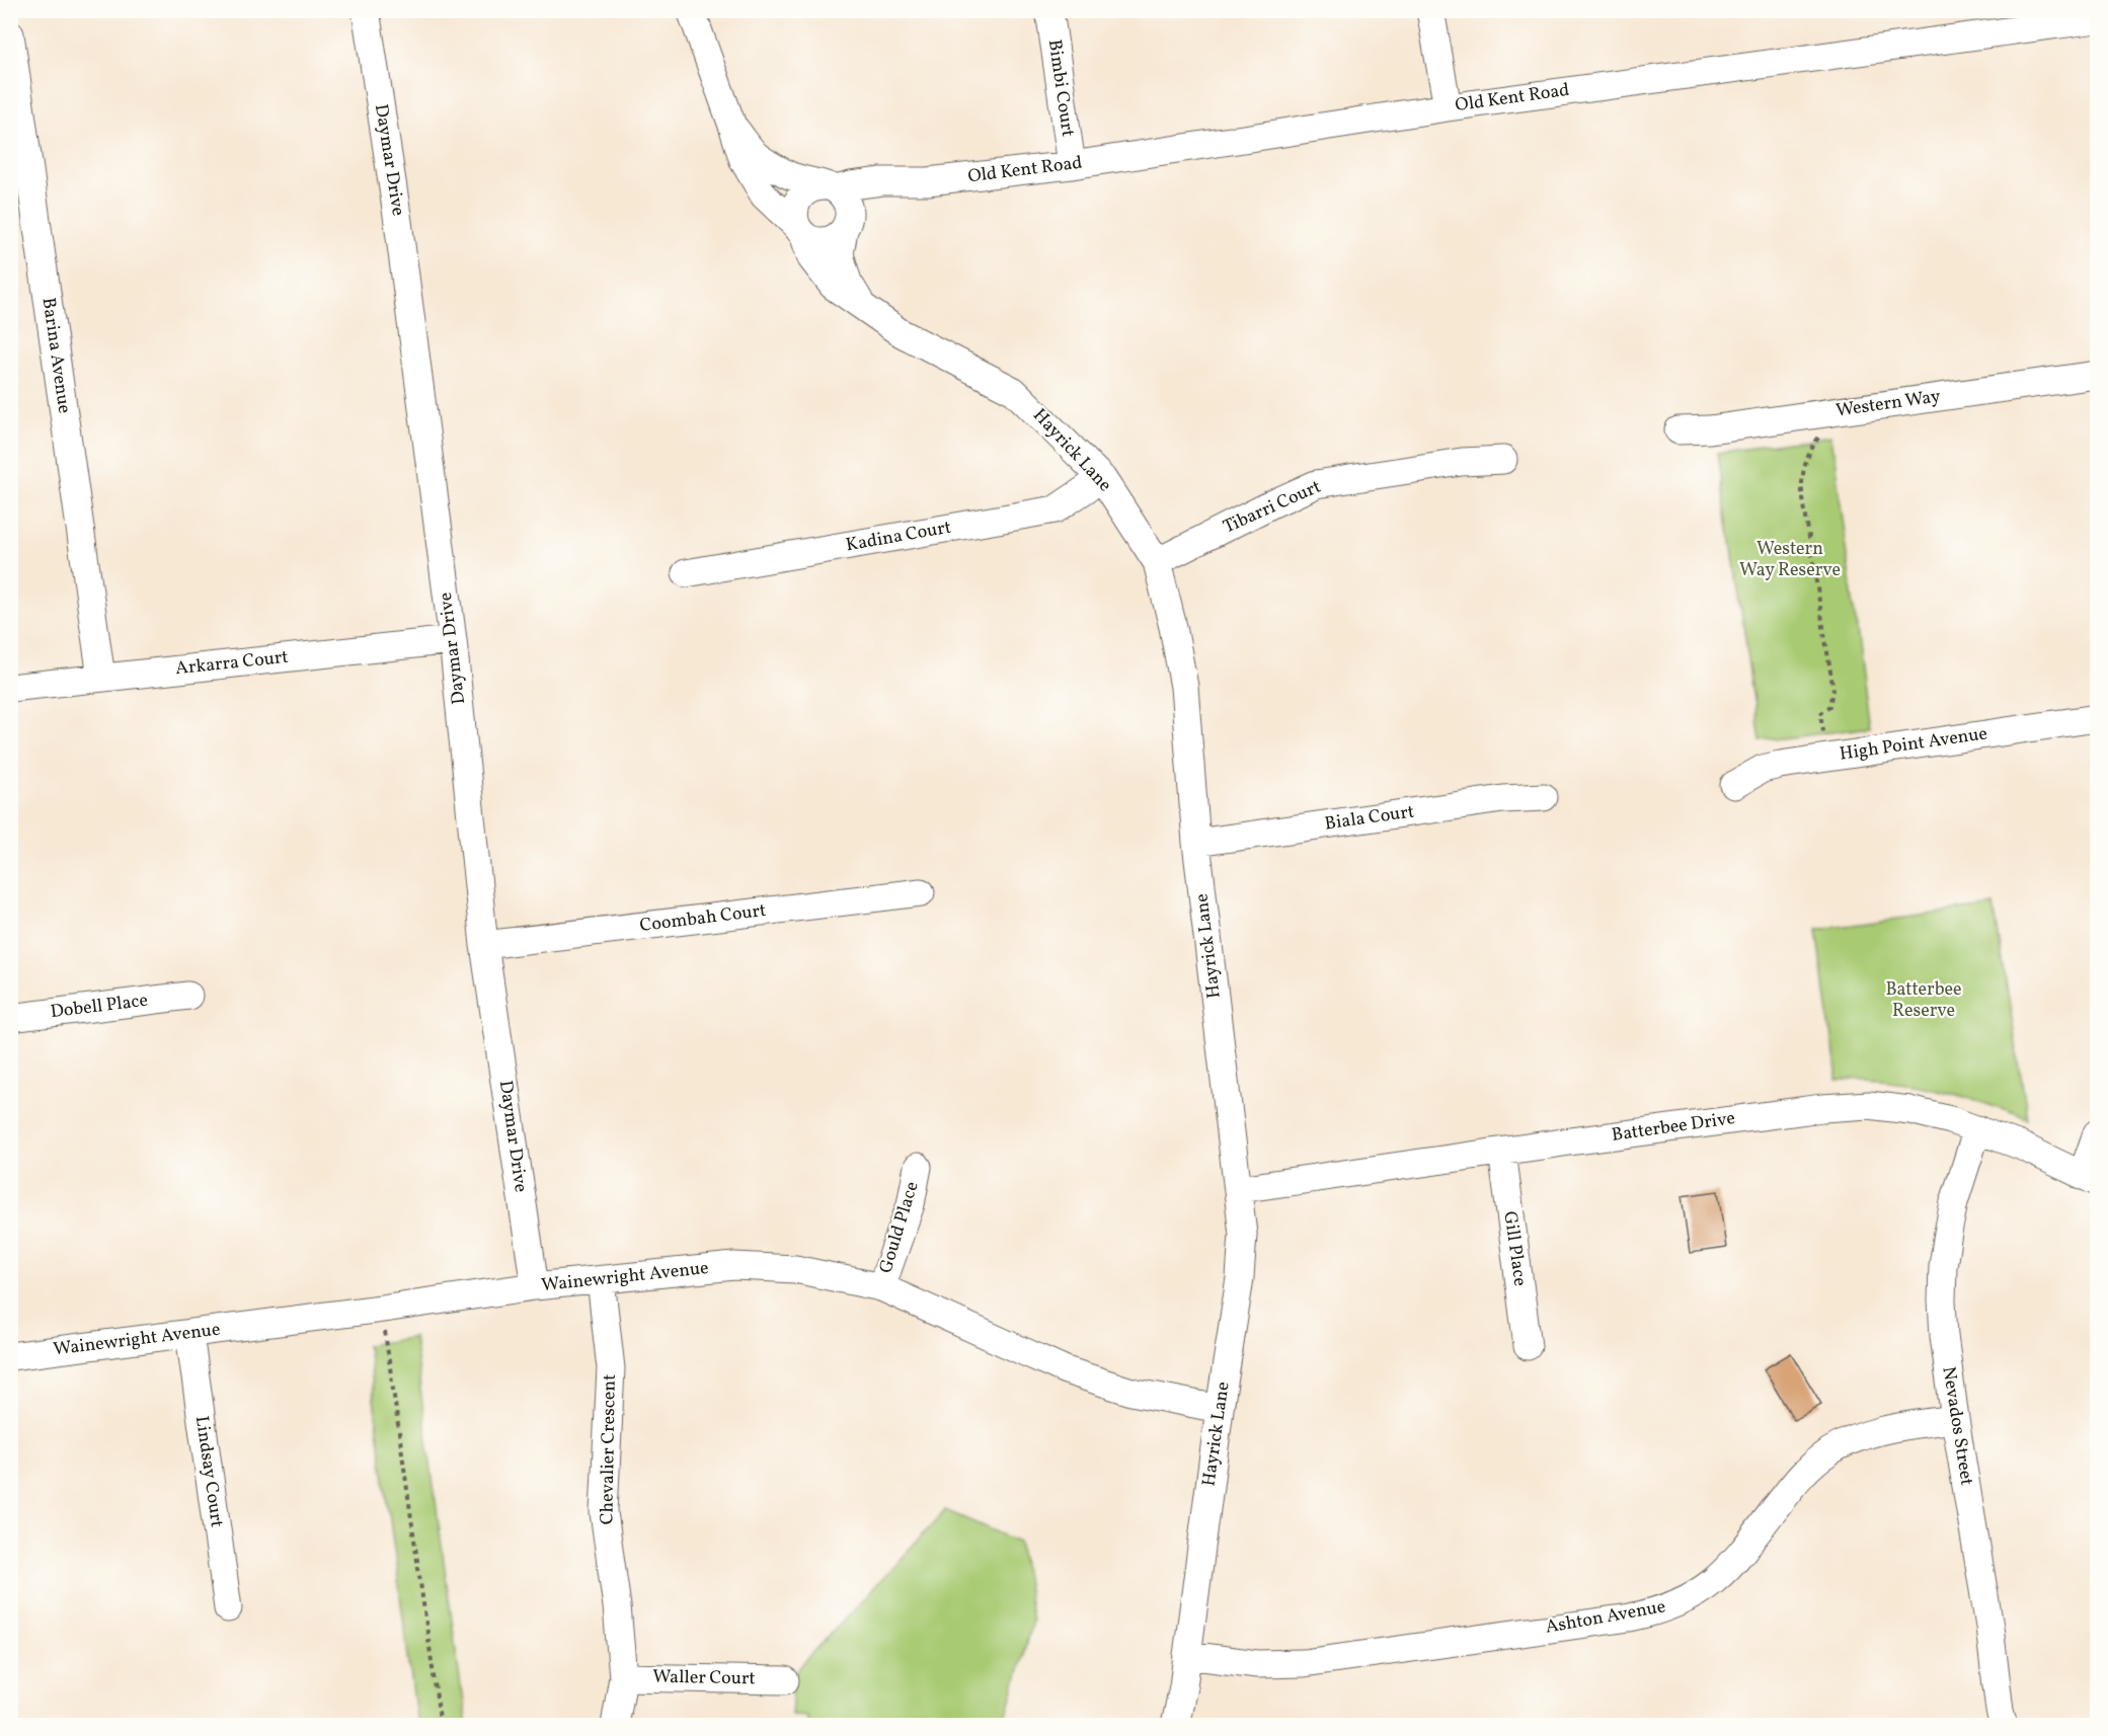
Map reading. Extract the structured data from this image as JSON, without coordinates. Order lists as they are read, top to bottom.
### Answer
{
  "streets": {
    "street": [
      "Bimbi Court",
      "Old Kent Road",
      "Daymar Drive",
      "Barina Avenue",
      "Western Way",
      "Hayrick Lane",
      "Tibarri Court",
      "Kadina Court",
      "Arkarra Court",
      "High Point Avenue",
      "Biala Court",
      "Coombah Court",
      "Dobell Place",
      "Batterbee Drive",
      "Gould Place",
      "Gill Place",
      "Wainewright Avenue",
      "Nevados Street",
      "Chevalier Crescent",
      "Lindsay Court",
      "Ashton Avenue",
      "Waller Court"
    ]
  },
  "crossings": [
    ["Bimbi Court", "Old Kent Road"],
    ["Old Kent Road", "Hayrick Lane"],
    ["Daymar Drive", "Arkarra Court"],
    ["Daymar Drive", "Coombah Court"],
    ["Daymar Drive", "Wainewright Avenue"],
    ["Barina Avenue", "Arkarra Court"],
    ["Hayrick Lane", "Tibarri Court"],
    ["Hayrick Lane", "Kadina Court"],
    ["Hayrick Lane", "Biala Court"],
    ["Hayrick Lane", "Batterbee Drive"],
    ["Hayrick Lane", "Wainewright Avenue"],
    ["Hayrick Lane", "Ashton Avenue"],
    ["Batterbee Drive", "Gill Place"],
    ["Batterbee Drive", "Nevados Street"],
    ["Gould Place", "Wainewright Avenue"],
    ["Wainewright Avenue", "Chevalier Crescent"],
    ["Wainewright Avenue", "Lindsay Court"],
    ["Nevados Street", "Ashton Avenue"],
    ["Chevalier Crescent", "Waller Court"]
  ],
  "parks": ["Western Way Reserve", "Batterbee Reserve"]
}
